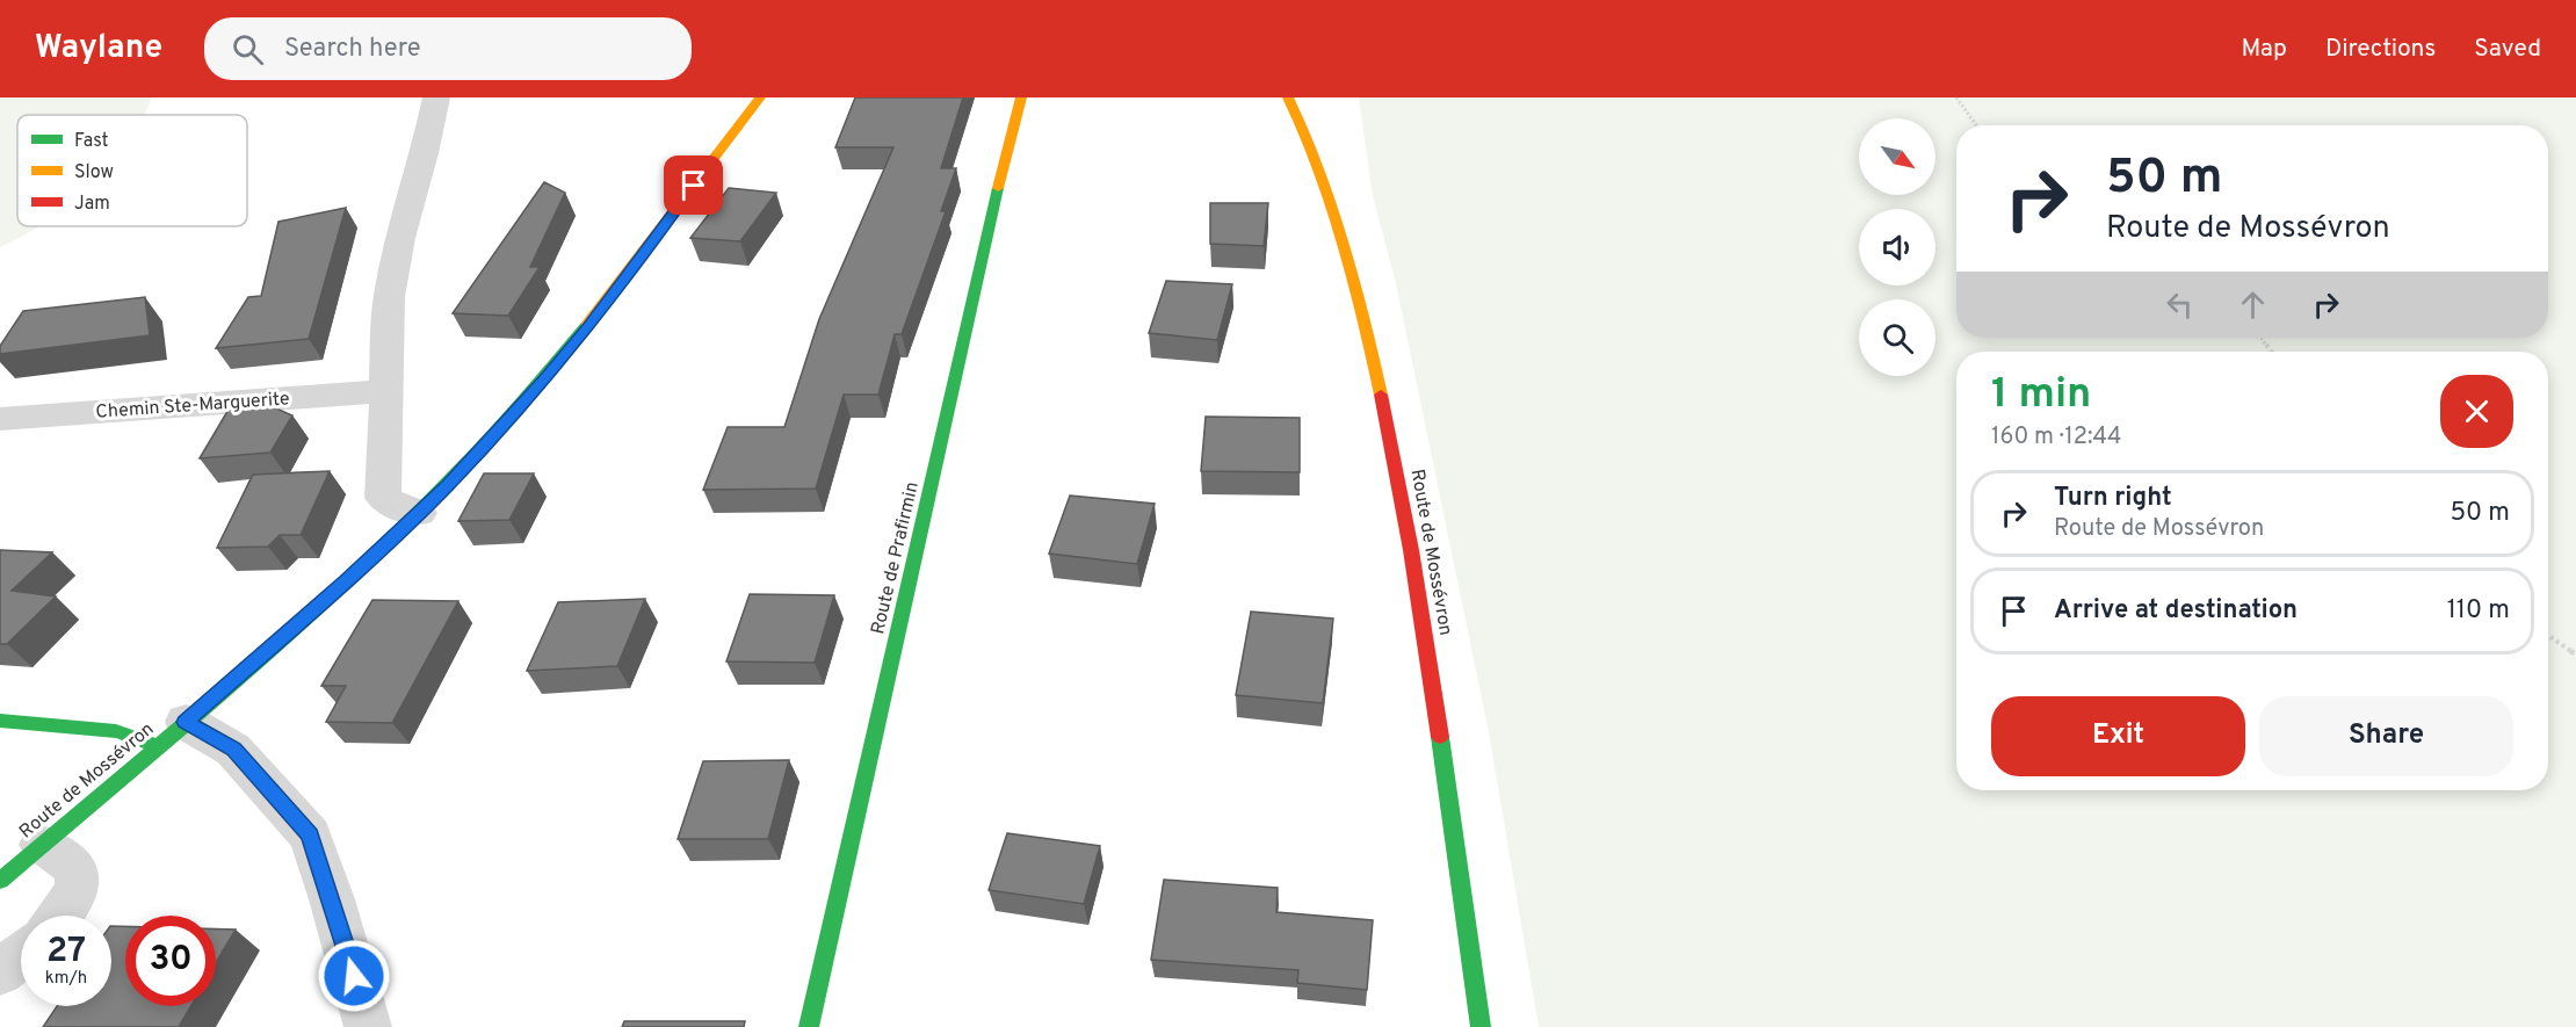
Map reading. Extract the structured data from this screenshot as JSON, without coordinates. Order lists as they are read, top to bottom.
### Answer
{
  "streets": {
    "street": ["Chemin Ste-Marguerite", "Route de Mossévron", "Route de Prafirmin"]
  },
  "legend": ["Fast", "Slow", "Jam"],
  "north": "bottom right",
  "page": {
    "header": "Waylane",
    "search": "Search here",
    "nav": ["Map", "Directions", "Saved"],
    "turn": ["50 m", "Route de Mossévron"],
    "heading": ["1 min", "160 m · 12:44"],
    "list": [
      {
        "name": "Turn right",
        "note": "Route de Mossévron",
        "value": "50 m"
      },
      {
        "name": "Arrive at destination",
        "value": "110 m"
      }
    ],
    "buttons": ["Exit", "Share"],
    "speed": "27 km/h",
    "limit": "30"
  }
}
